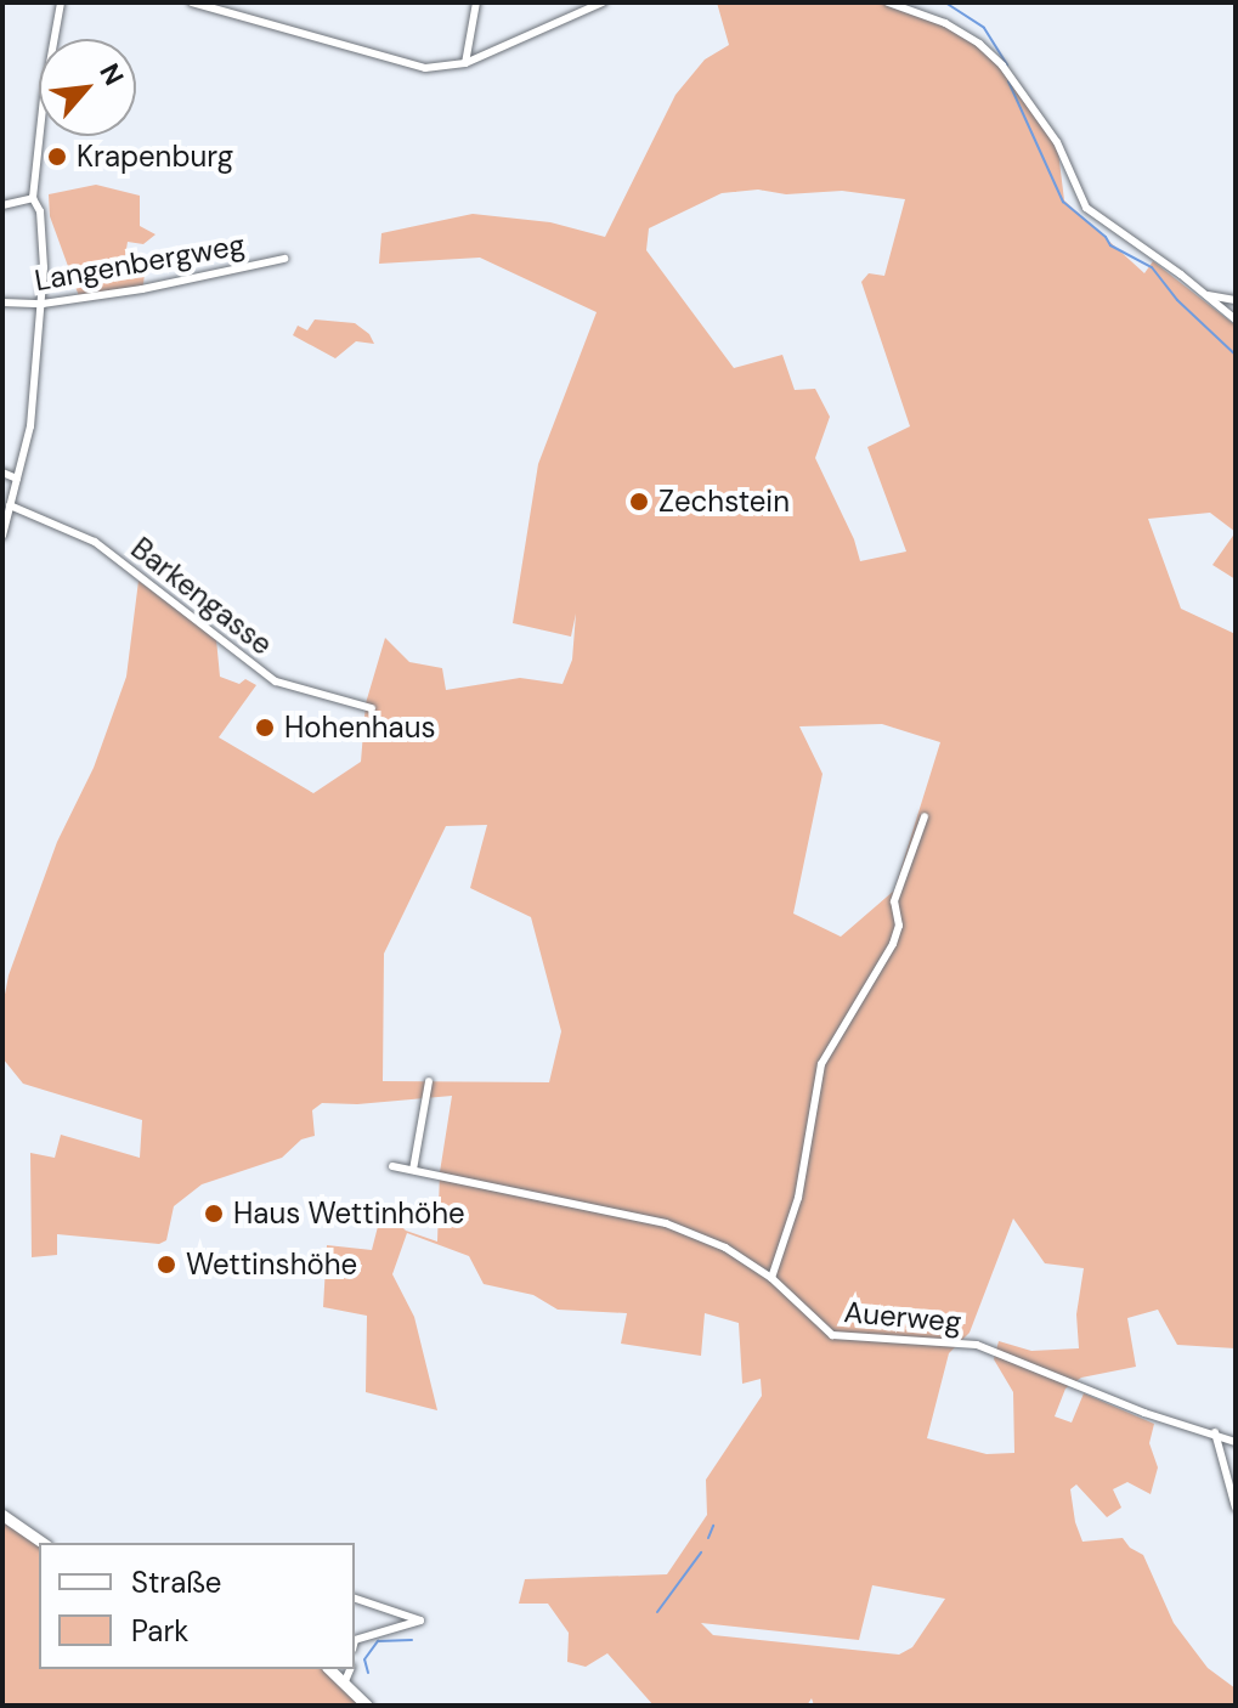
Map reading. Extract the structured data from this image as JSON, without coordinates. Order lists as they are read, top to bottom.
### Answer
{
  "streets": {
    "street": ["Langenbergweg", "Barkengasse", "Auerweg"]
  },
  "places": [
    "Krapenburg",
    "Zechstein",
    "Hohenhaus",
    "Haus Wettinhöhe",
    "Wettinshöhe"
  ],
  "legend": ["Straße", "Park"],
  "north": "top right"
}
